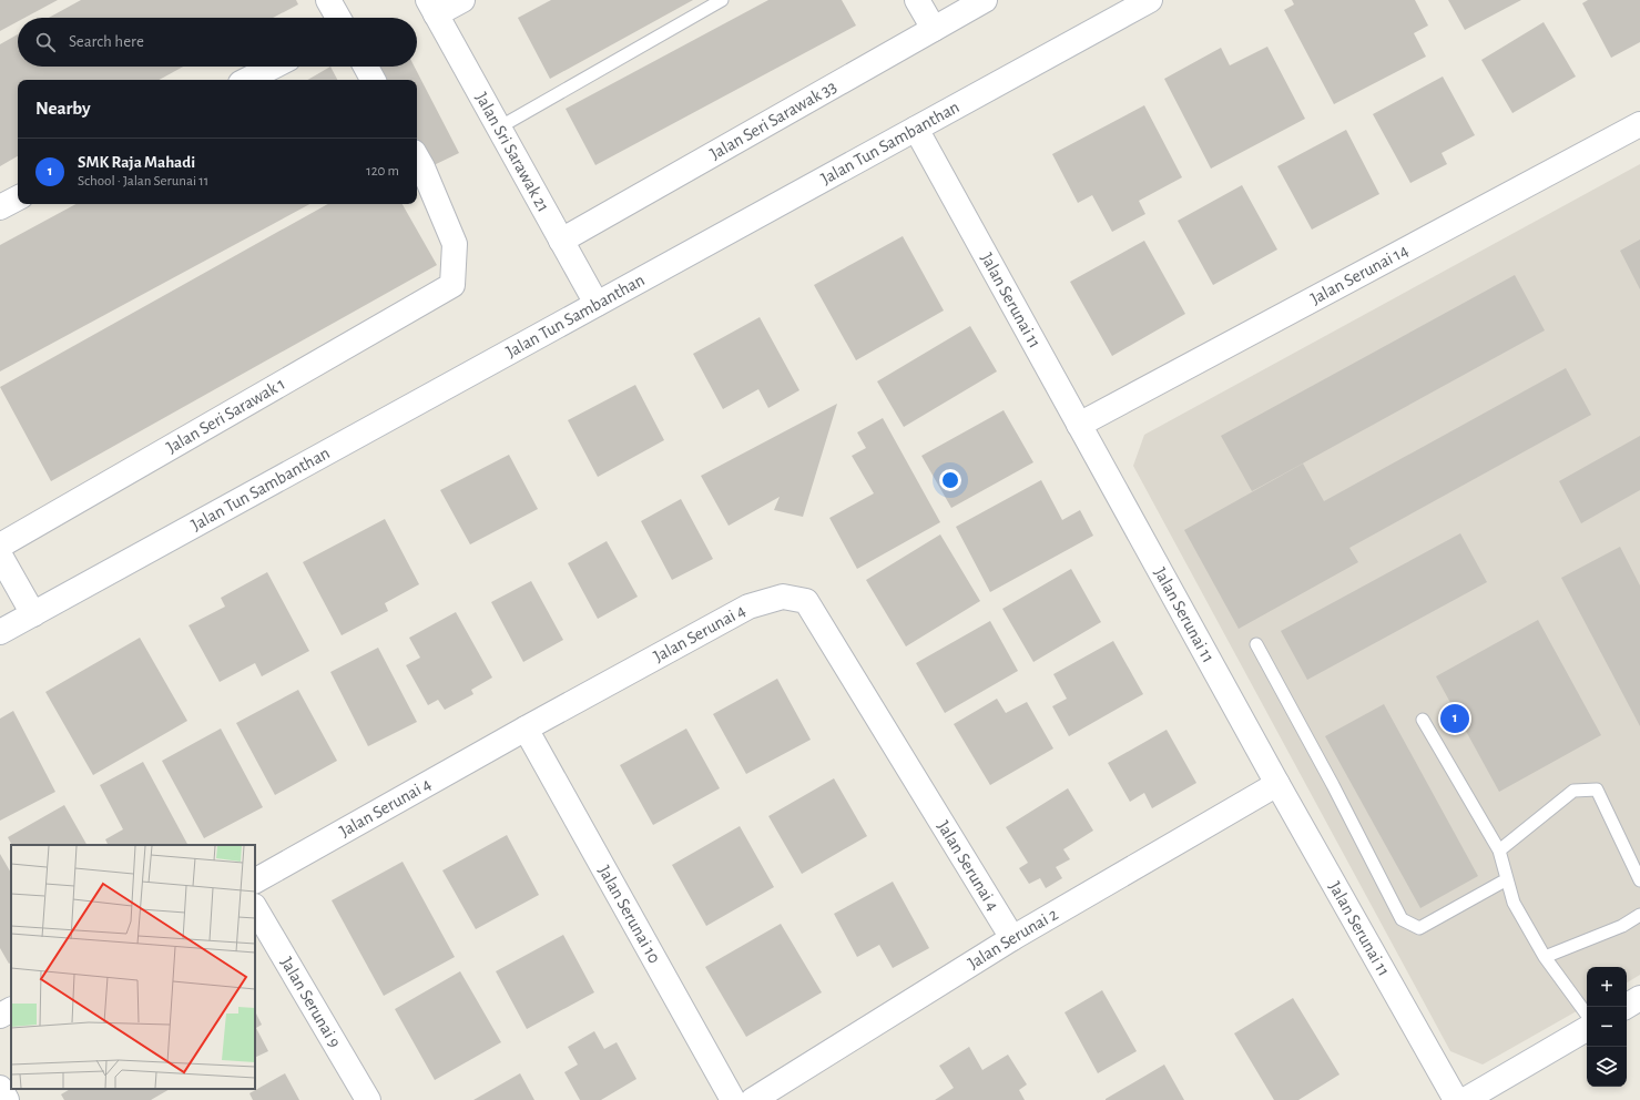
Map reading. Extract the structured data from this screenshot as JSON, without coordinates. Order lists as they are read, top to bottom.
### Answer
{
  "streets": {
    "street": [
      "Jalan Seri Sarawak 33",
      "Jalan Tun Sambanthan",
      "Jalan Sri Sarawak 21",
      "Jalan Serunai 14",
      "Jalan Serunai 11",
      "Jalan Seri Sarawak 1",
      "Jalan Serunai 4",
      "Jalan Serunai 10",
      "Jalan Serunai 2",
      "Jalan Serunai 9"
    ]
  },
  "crossings": [
    ["Jalan Seri Sarawak 33", "Jalan Sri Sarawak 21"],
    ["Jalan Tun Sambanthan", "Jalan Sri Sarawak 21"],
    ["Jalan Tun Sambanthan", "Jalan Serunai 11"],
    ["Jalan Serunai 14", "Jalan Serunai 11"],
    ["Jalan Serunai 11", "Jalan Serunai 2"],
    ["Jalan Serunai 4", "Jalan Serunai 10"],
    ["Jalan Serunai 4", "Jalan Serunai 2"]
  ],
  "page": {
    "search": "Search here",
    "heading": "Nearby",
    "list": [
      {
        "mark": "1",
        "name": "SMK Raja Mahadi",
        "note": "School · Jalan Serunai 11",
        "value": "120 m"
      }
    ],
    "pins": "1",
    "map_buttons": ["+", "−"]
  }
}
